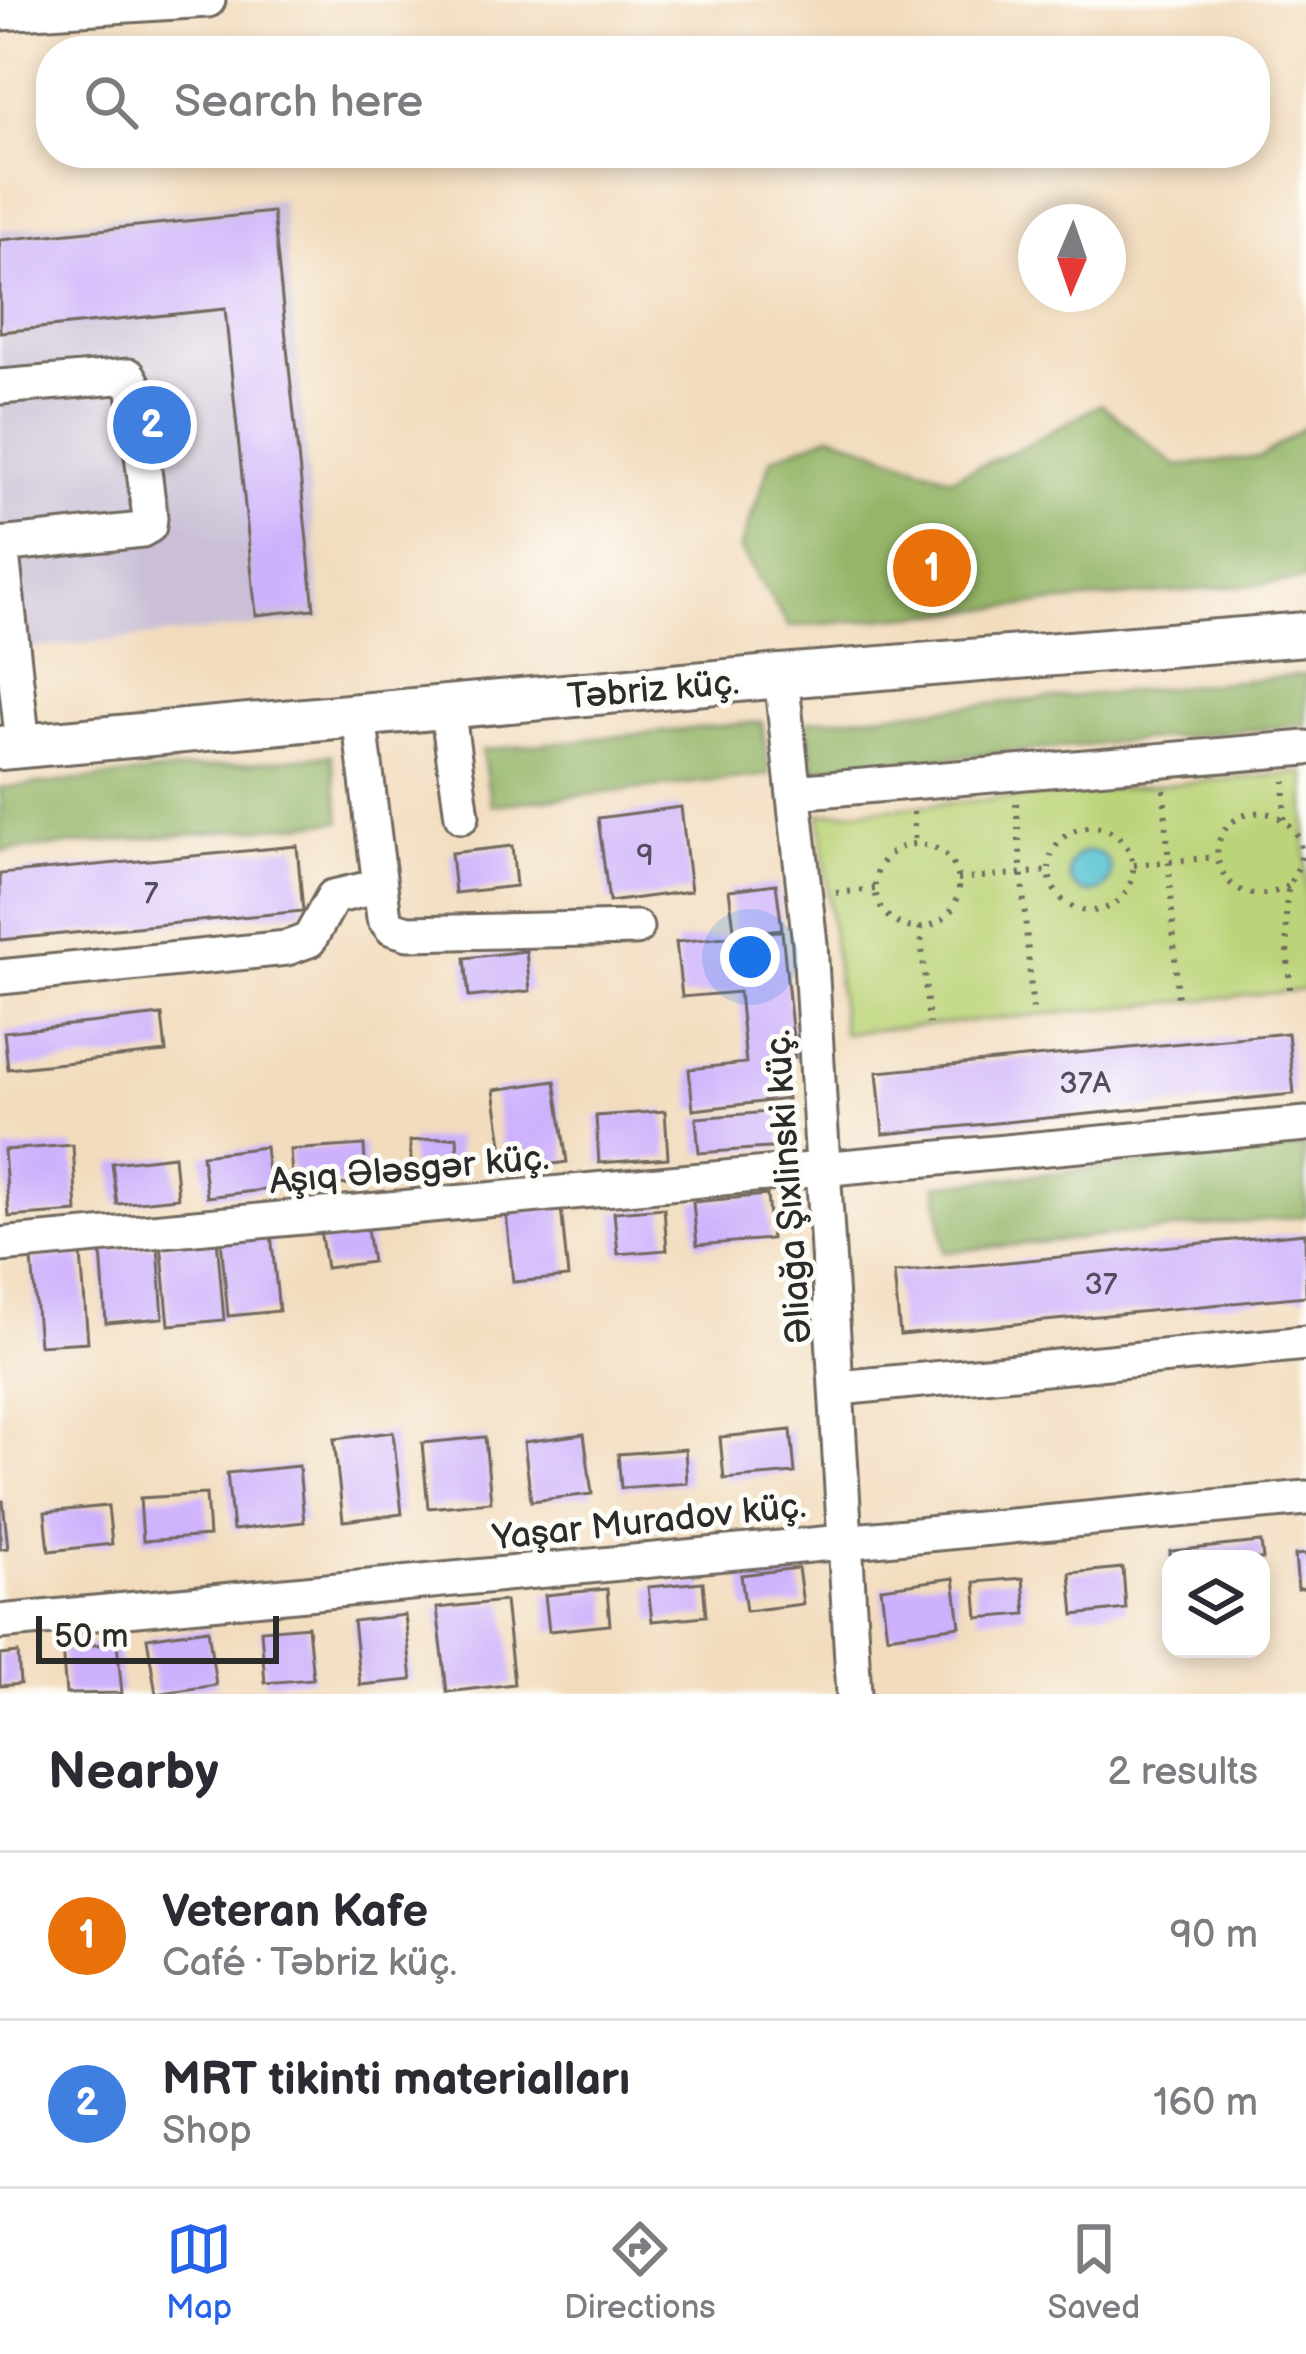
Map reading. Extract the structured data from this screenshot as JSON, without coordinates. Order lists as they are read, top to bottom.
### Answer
{
  "streets": {
    "main road": ["Təbriz küç."],
    "street": ["Aşıq Ələsgər küç.", "Əliağa Şıxlinski küç.", "Yaşar Muradov küç."]
  },
  "crossings": [
    ["Təbriz küç.", "Əliağa Şıxlinski küç."],
    ["Aşıq Ələsgər küç.", "Əliağa Şıxlinski küç."],
    ["Əliağa Şıxlinski küç.", "Yaşar Muradov küç."]
  ],
  "house_numbers": [
    "9",
    "7",
    "37A",
    "37"
  ],
  "scale_bar": "50 m",
  "north": "bottom",
  "page": {
    "search": "Search here",
    "pins": ["2", "1"],
    "scale": "50 m",
    "heading": ["Nearby", "2 results"],
    "list": [
      {
        "mark": "1",
        "name": "Veteran Kafe",
        "note": "Café · Təbriz küç.",
        "value": "90 m"
      },
      {
        "mark": "2",
        "name": "MRT tikinti materialları",
        "note": "Shop",
        "value": "160 m"
      }
    ],
    "nav": ["Map", "Directions", "Saved"]
  }
}
